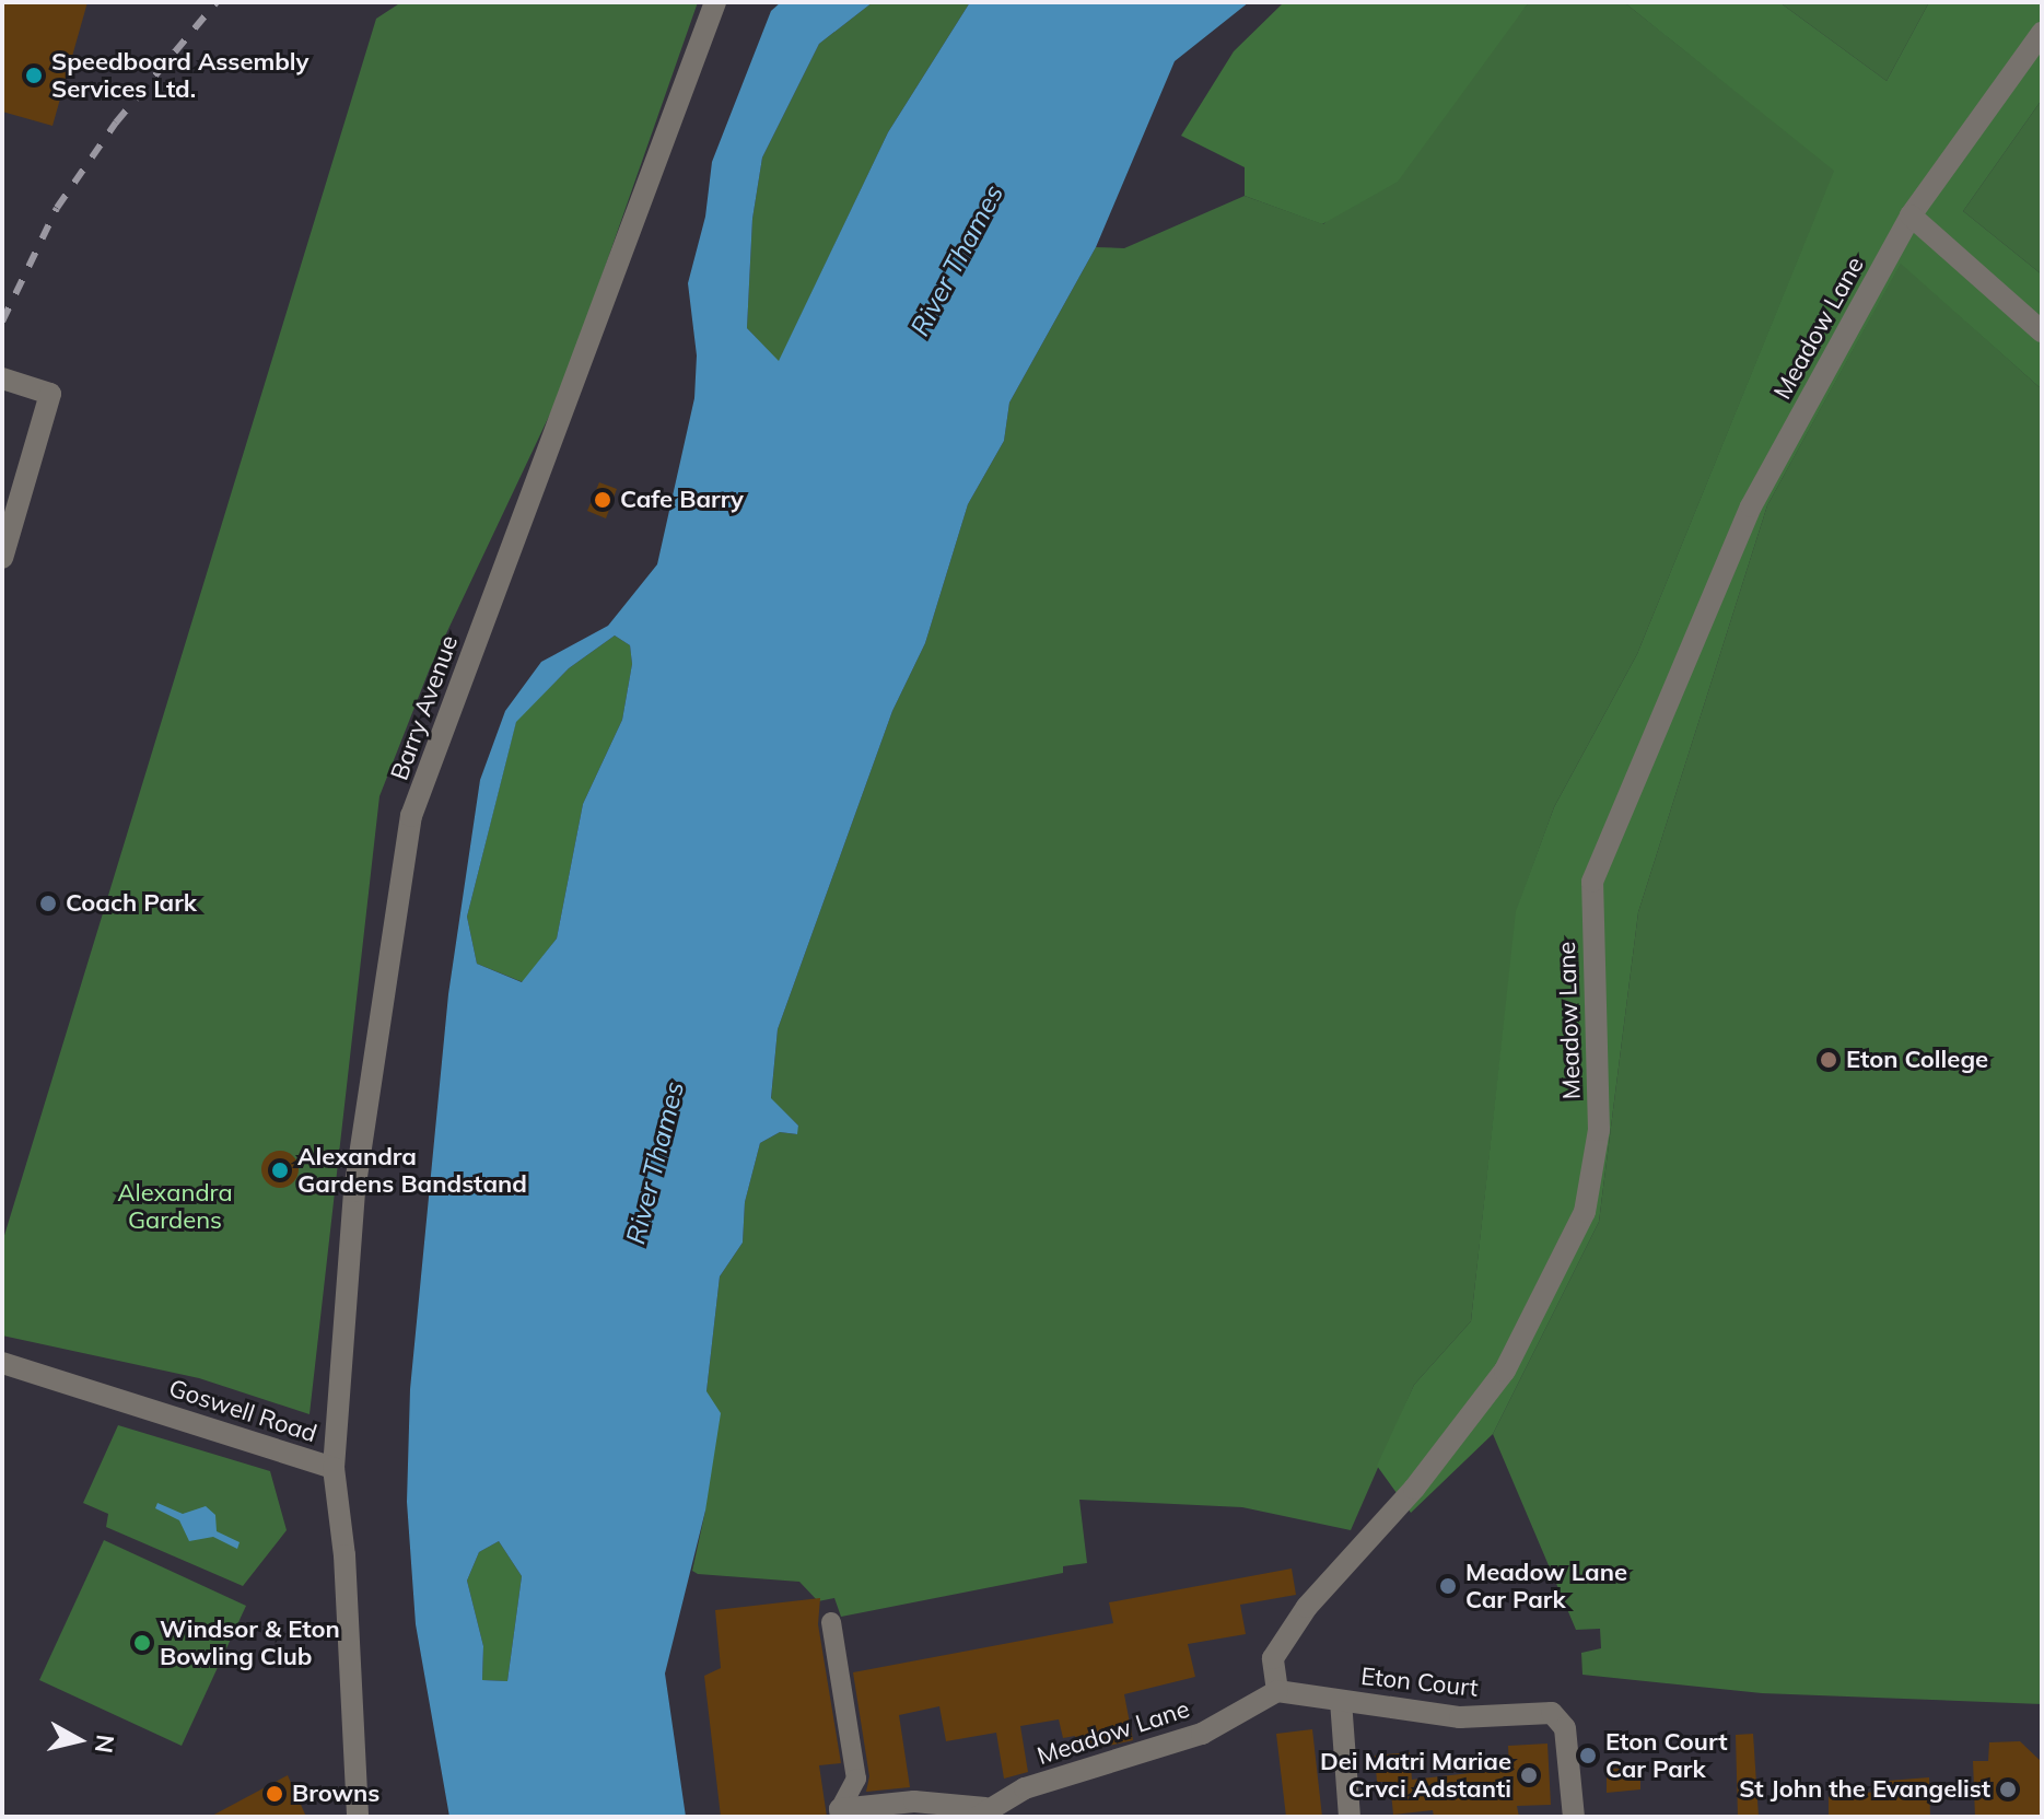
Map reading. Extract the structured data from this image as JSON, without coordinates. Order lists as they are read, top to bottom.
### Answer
{
  "streets": {
    "street": [
      "Meadow Lane",
      "Barry Avenue",
      "Goswell Road",
      "Eton Court"
    ]
  },
  "crossings": [
    ["Meadow Lane", "Eton Court"],
    ["Barry Avenue", "Goswell Road"]
  ],
  "water": ["River Thames"],
  "parks": ["Alexandra Gardens"],
  "places": [
    "Speedboard Assembly Services Ltd.",
    "Cafe Barry",
    "Coach Park",
    "Eton College",
    "Alexandra Gardens Bandstand",
    "Meadow Lane Car Park",
    "Windsor & Eton Bowling Club",
    "Eton Court Car Park",
    "Dei Matri Mariae Crvci Adstanti",
    "St John the Evangelist",
    "Browns"
  ],
  "north": "right"
}
